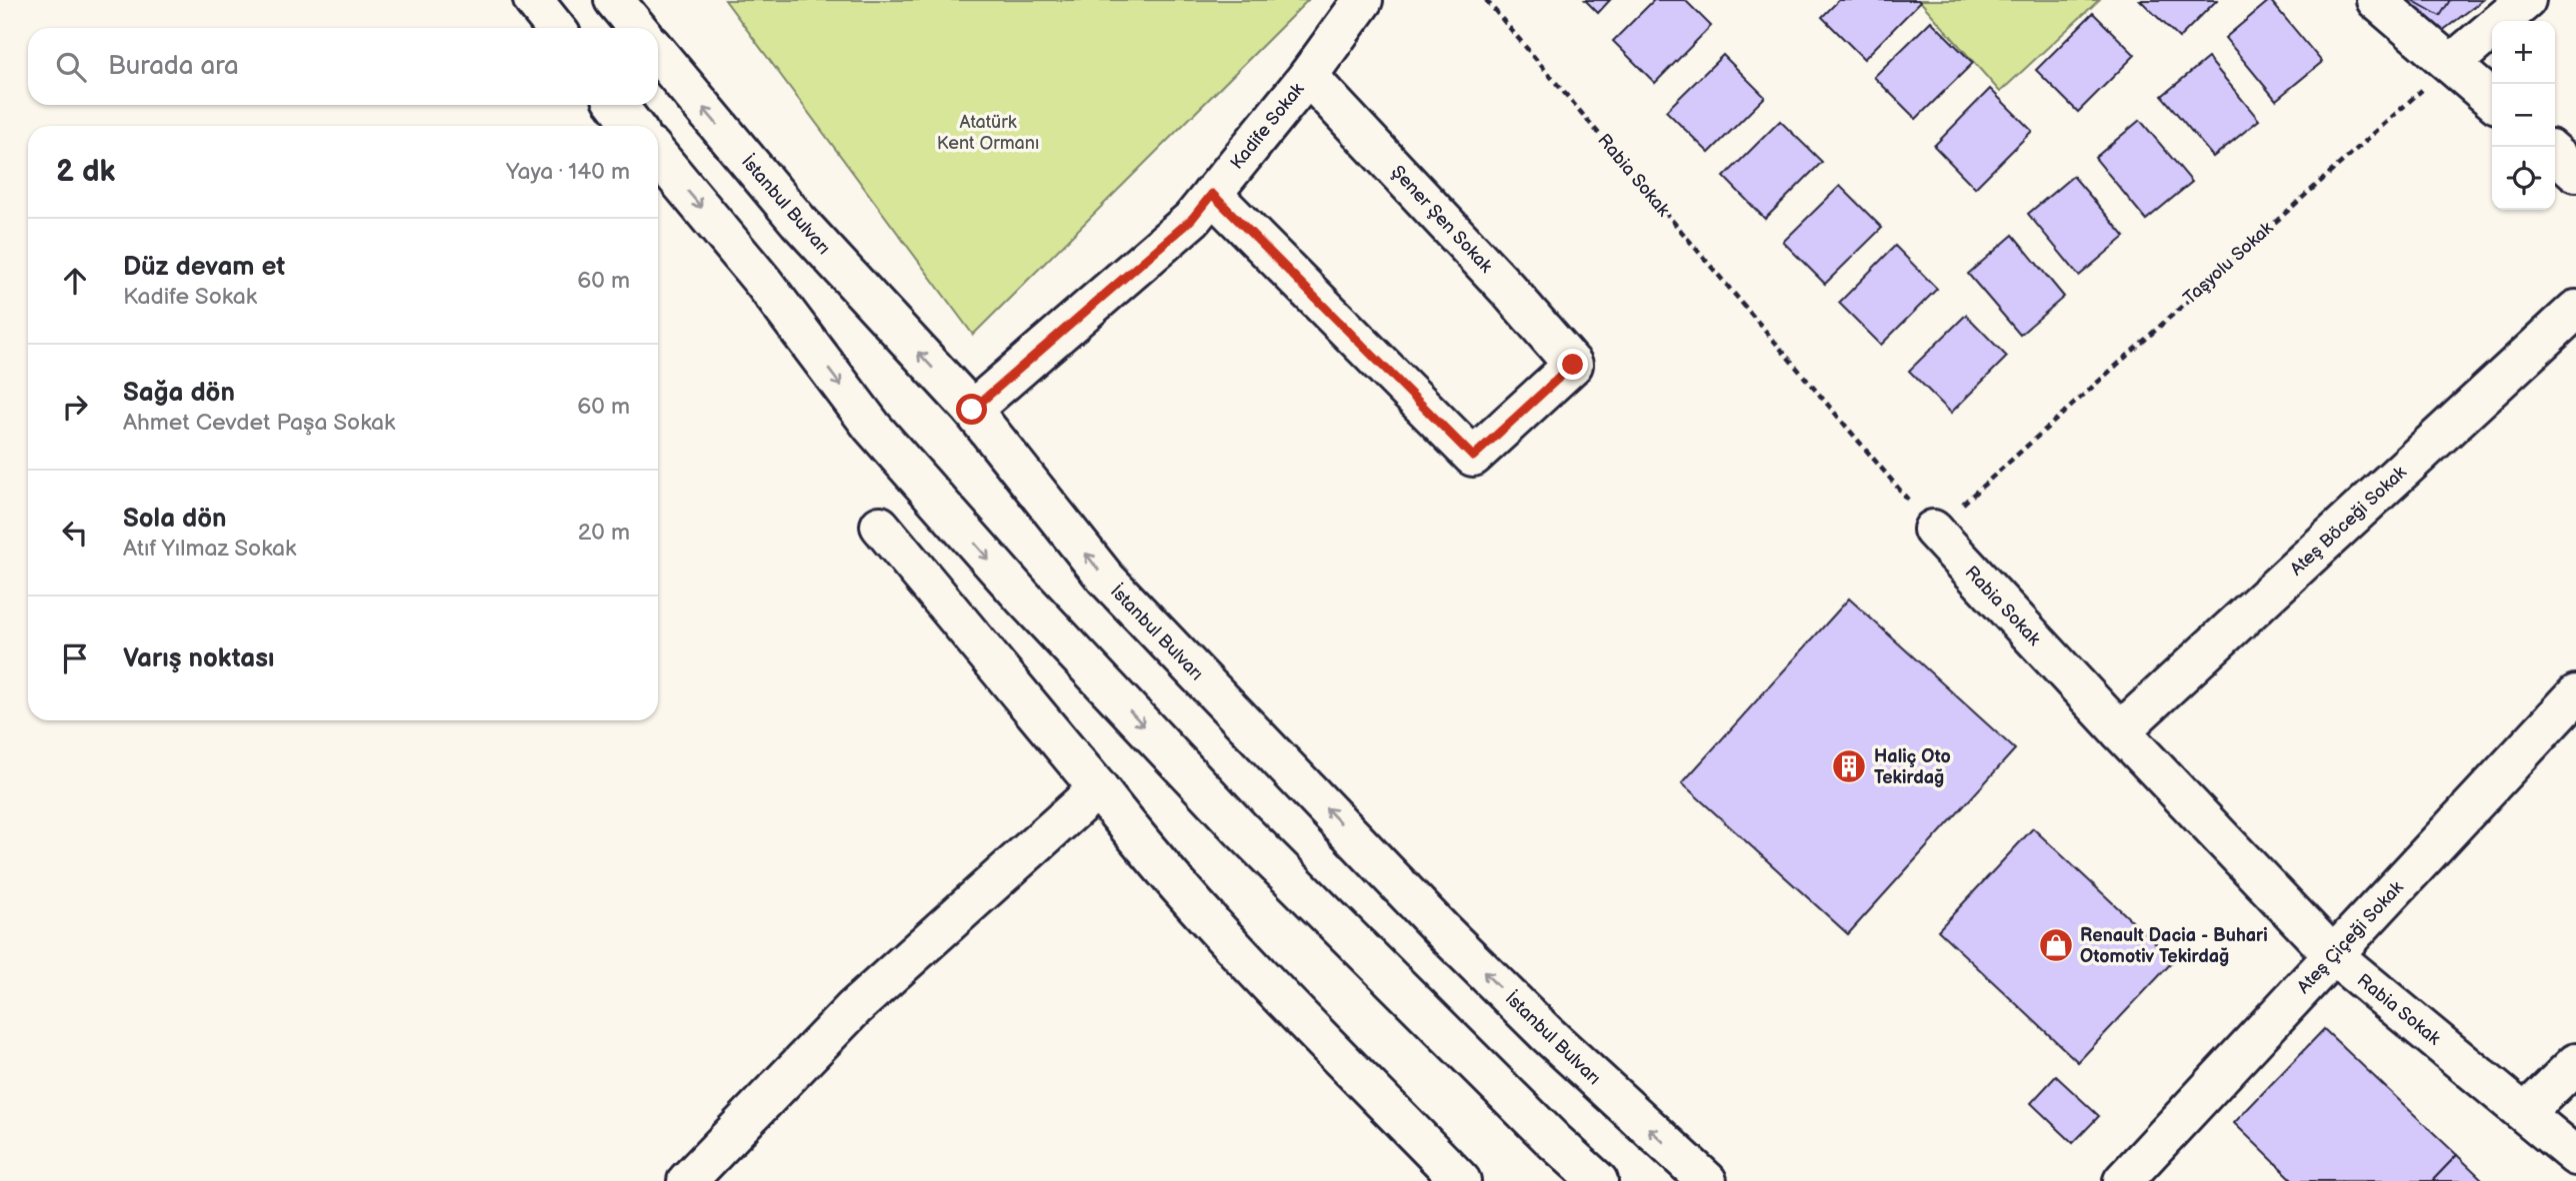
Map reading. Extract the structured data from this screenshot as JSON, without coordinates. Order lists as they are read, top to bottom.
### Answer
{
  "streets": {
    "main road": [
      "Kadife Sokak",
      "Rabia Sokak",
      "İstanbul Bulvarı",
      "Şener Şen Sokak",
      "Ateş Böceği Sokak",
      "Ateş Çiçeği Sokak"
    ],
    "path": ["Taşyolu Sokak"]
  },
  "crossings": [
    ["Kadife Sokak", "İstanbul Bulvarı"],
    ["Kadife Sokak", "Şener Şen Sokak"],
    ["Rabia Sokak", "Taşyolu Sokak"],
    ["Rabia Sokak", "Ateş Böceği Sokak"],
    ["Rabia Sokak", "Ateş Çiçeği Sokak"]
  ],
  "parks": ["Atatürk Kent Ormanı"],
  "places": {
    "building": ["Haliç Oto Tekirdağ"],
    "shop": ["Renault Dacia - Buhari Otomotiv Tekirdağ"]
  },
  "page": {
    "map_buttons": ["+", "−"],
    "search": "Burada ara",
    "heading": ["2 dk", "Yaya · 140 m"],
    "list": [
      ["Düz devam et", "Kadife Sokak", "60 m"],
      ["Sağa dön", "Ahmet Cevdet Paşa Sokak", "60 m"],
      ["Sola dön", "Atıf Yılmaz Sokak", "20 m"],
      "Varış noktası"
    ]
  }
}
